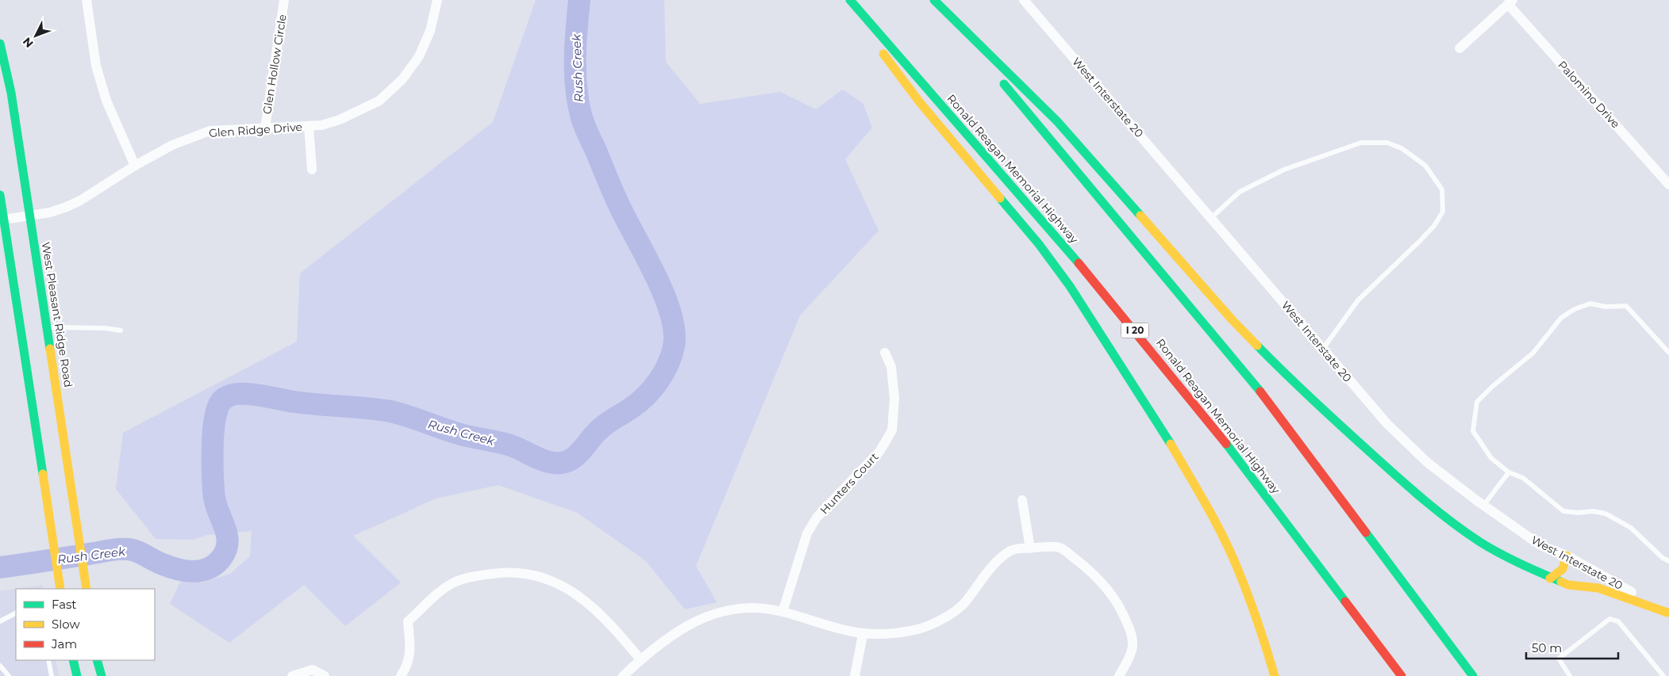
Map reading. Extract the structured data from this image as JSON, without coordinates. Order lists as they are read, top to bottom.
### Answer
{
  "streets": {
    "main road": ["Ronald Reagan Memorial Highway", "West Pleasant Ridge Road", "I 20"],
    "street": [
      "Glen Hollow Circle",
      "Palomino Drive",
      "West Interstate 20",
      "Glen Ridge Drive",
      "Hunters Court"
    ]
  },
  "crossings": [
    ["Glen Hollow Circle", "Glen Ridge Drive"],
    ["Glen Ridge Drive", "West Pleasant Ridge Road"]
  ],
  "water": ["Rush Creek"],
  "legend": ["Fast", "Slow", "Jam"],
  "scale_bar": "50 m",
  "north": "bottom left"
}
